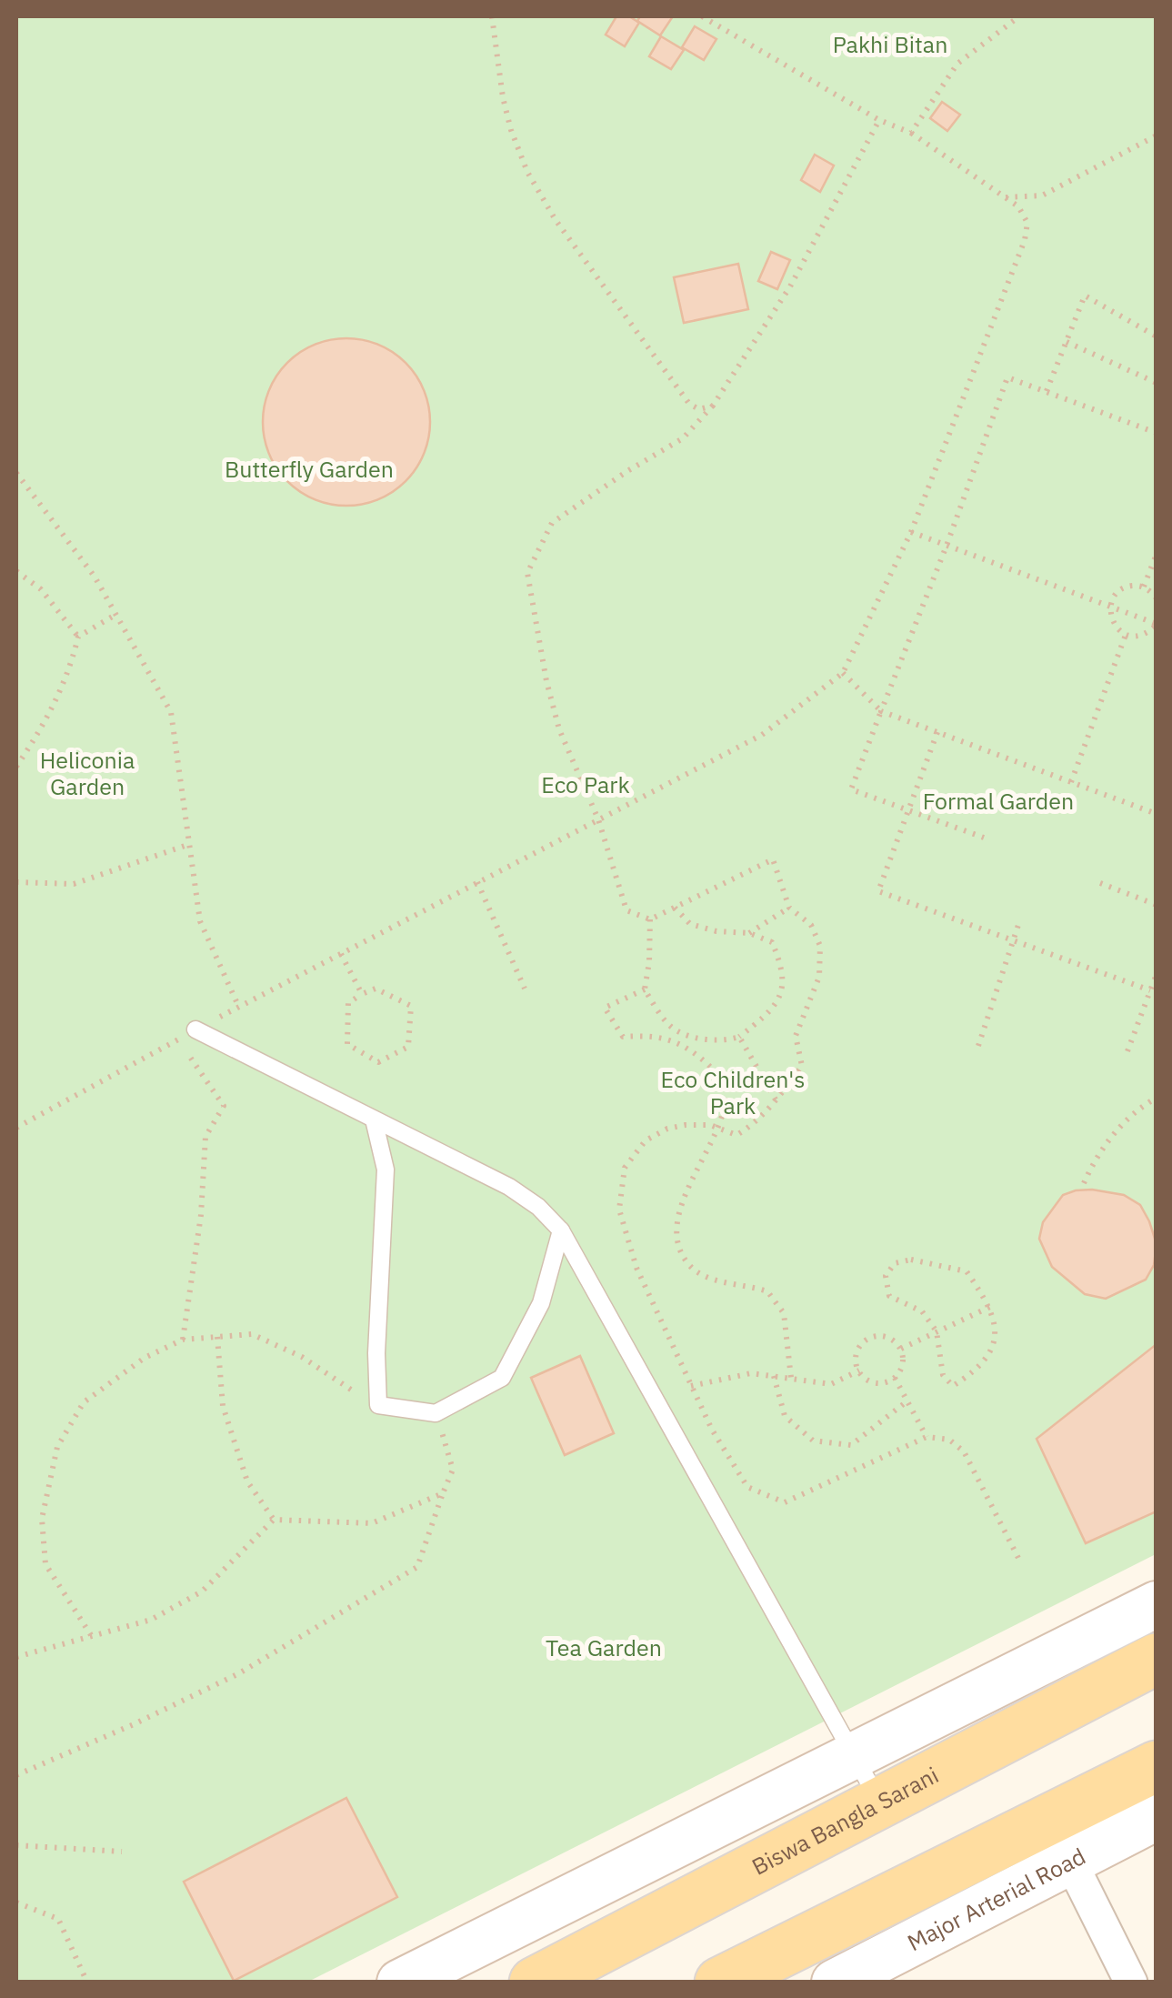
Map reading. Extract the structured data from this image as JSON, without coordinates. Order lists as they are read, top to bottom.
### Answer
{
  "streets": {
    "main road": ["Biswa Bangla Sarani"],
    "street": ["Major Arterial Road"]
  },
  "parks": [
    "Pakhi Bitan",
    "Butterfly Garden",
    "Heliconia Garden",
    "Eco Park",
    "Formal Garden",
    "Eco Children's Park",
    "Tea Garden"
  ]
}
